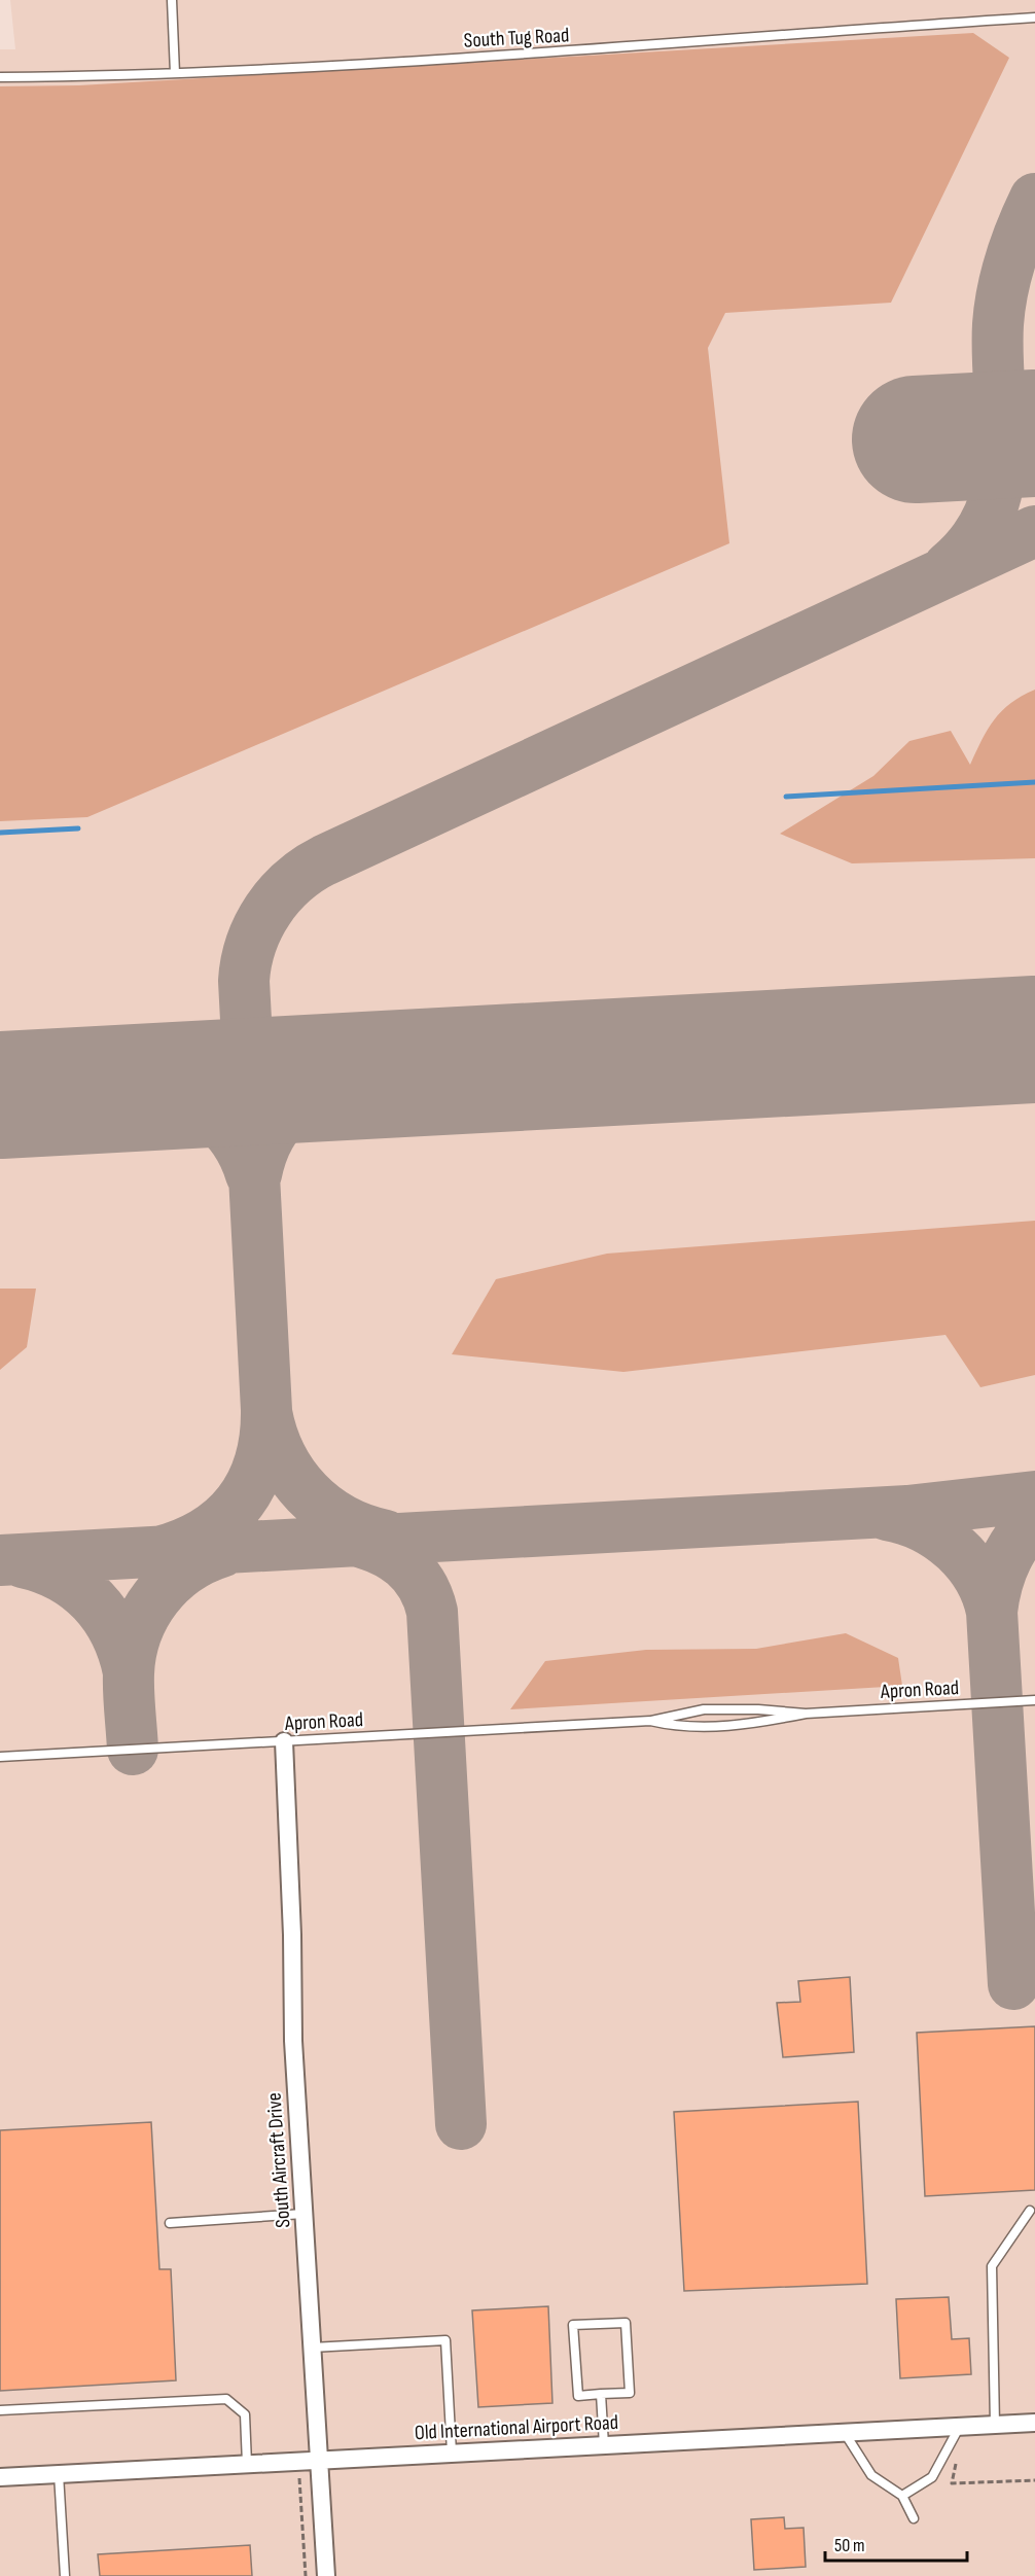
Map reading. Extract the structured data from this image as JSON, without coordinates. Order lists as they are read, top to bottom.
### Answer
{
  "streets": {
    "street": ["South Aircraft Drive", "Old International Airport Road"],
    "lane": ["South Tug Road", "Apron Road"]
  },
  "crossings": [
    ["Apron Road", "South Aircraft Drive"],
    ["South Aircraft Drive", "Old International Airport Road"]
  ],
  "scale_bar": "50 m"
}
